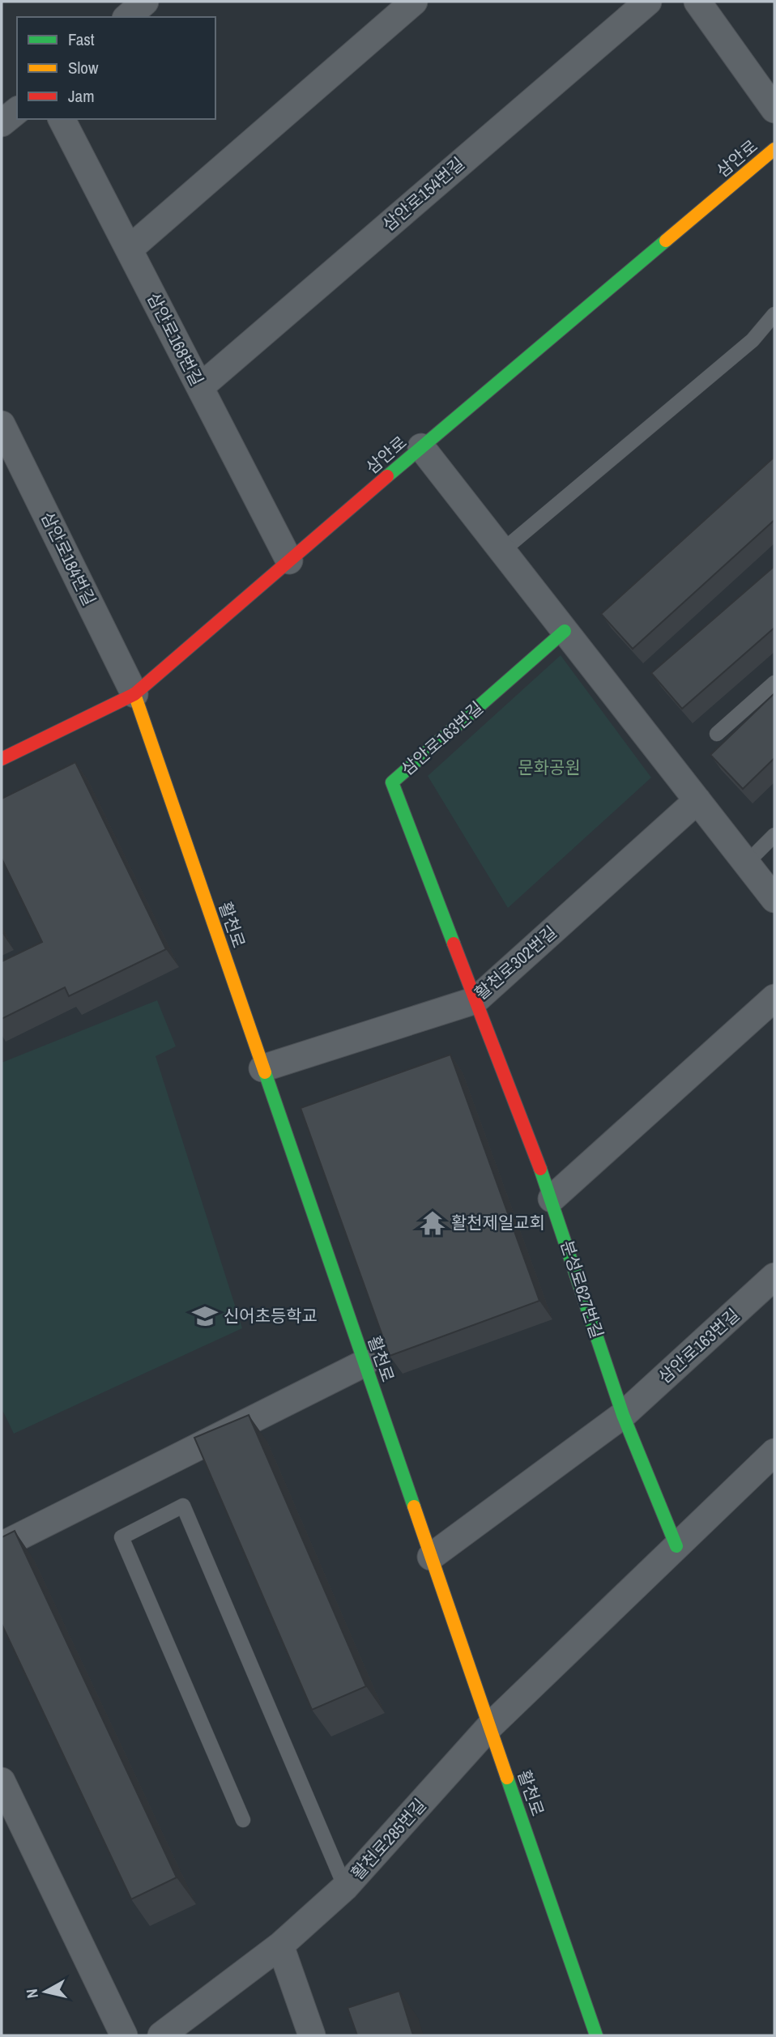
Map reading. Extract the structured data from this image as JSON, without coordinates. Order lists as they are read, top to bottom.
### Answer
{
  "streets": {
    "street": [
      "삼안로",
      "삼안로154번길",
      "삼안로168번길",
      "삼안로184번길",
      "삼안로163번길",
      "활천로",
      "활천로302번길",
      "분성로627번길",
      "활천로285번길"
    ]
  },
  "crossings": [
    ["삼안로", "삼안로168번길"],
    ["삼안로", "삼안로184번길"],
    ["삼안로", "활천로"],
    ["삼안로154번길", "삼안로168번길"],
    ["삼안로184번길", "활천로"],
    ["삼안로163번길", "활천로"],
    ["삼안로163번길", "활천로302번길"],
    ["삼안로163번길", "분성로627번길"],
    ["활천로", "활천로302번길"],
    ["활천로", "활천로285번길"],
    ["활천로302번길", "분성로627번길"]
  ],
  "parks": ["문화공원"],
  "places": {
    "temple": ["활천제일교회"],
    "school or university": ["신어초등학교"]
  },
  "legend": ["Fast", "Slow", "Jam"],
  "north": "left"
}
